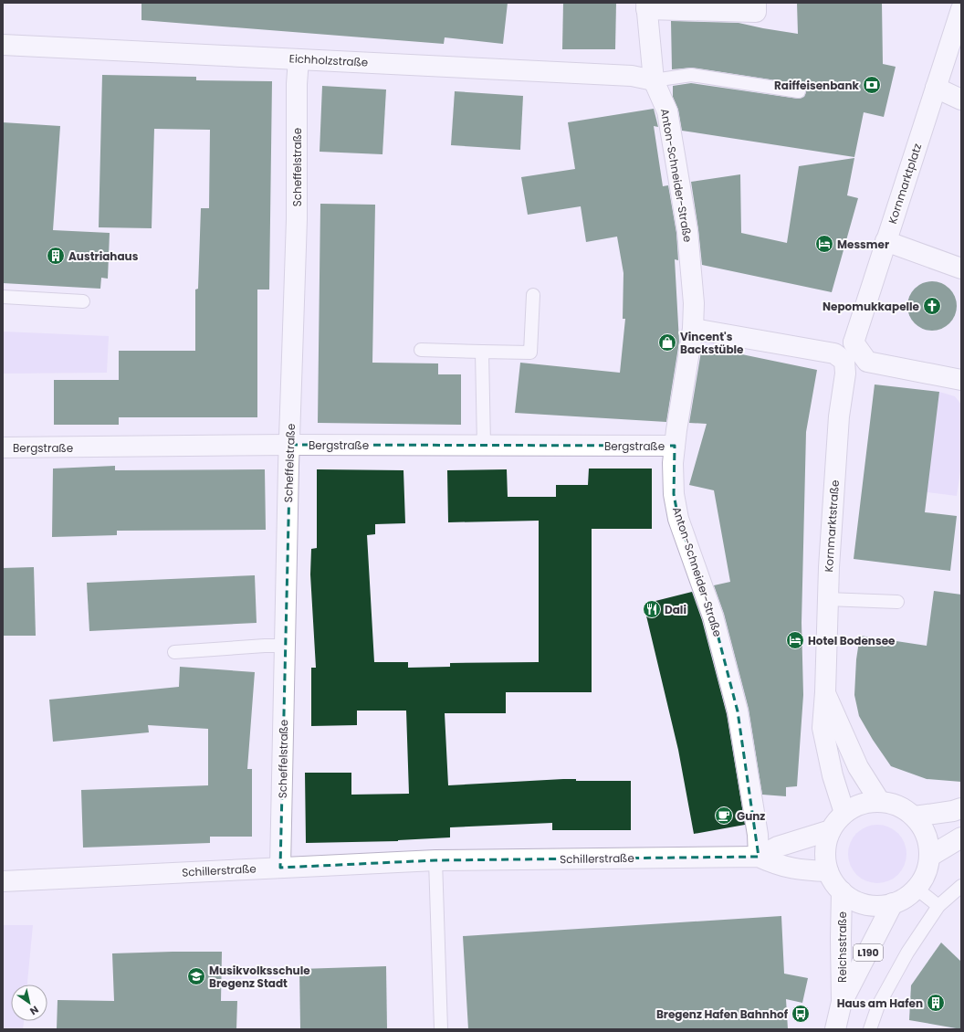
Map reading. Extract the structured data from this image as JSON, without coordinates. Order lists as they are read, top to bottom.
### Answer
{
  "streets": {
    "street": [
      "Eichholzstraße",
      "Scheffelstraße",
      "Anton-Schneider-Straße",
      "Kornmarktplatz",
      "Bergstraße",
      "Kornmarktstraße",
      "Schillerstraße",
      "Reichsstraße",
      "L190"
    ]
  },
  "crossings": [
    ["Eichholzstraße", "Scheffelstraße"],
    ["Eichholzstraße", "Anton-Schneider-Straße"],
    ["Scheffelstraße", "Bergstraße"],
    ["Scheffelstraße", "Schillerstraße"],
    ["Anton-Schneider-Straße", "Bergstraße"],
    ["Anton-Schneider-Straße", "Kornmarktstraße"],
    ["Anton-Schneider-Straße", "Schillerstraße"],
    ["Kornmarktstraße", "Schillerstraße"],
    ["Kornmarktstraße", "Reichsstraße"],
    ["Schillerstraße", "Reichsstraße"]
  ],
  "places": {
    "bank": ["Raiffeisenbank"],
    "hotel": ["Messmer", "Hotel Bodensee"],
    "building": ["Austriahaus", "Haus am Hafen"],
    "church": ["Nepomukkapelle"],
    "shop": ["Vincent's Backstüble"],
    "restaurant": ["Dali"],
    "cafe": ["Gunz"],
    "school or university": ["Musikvolksschule Bregenz Stadt"],
    "bus stop": ["Bregenz Hafen Bahnhof"]
  },
  "north": "bottom right"
}
